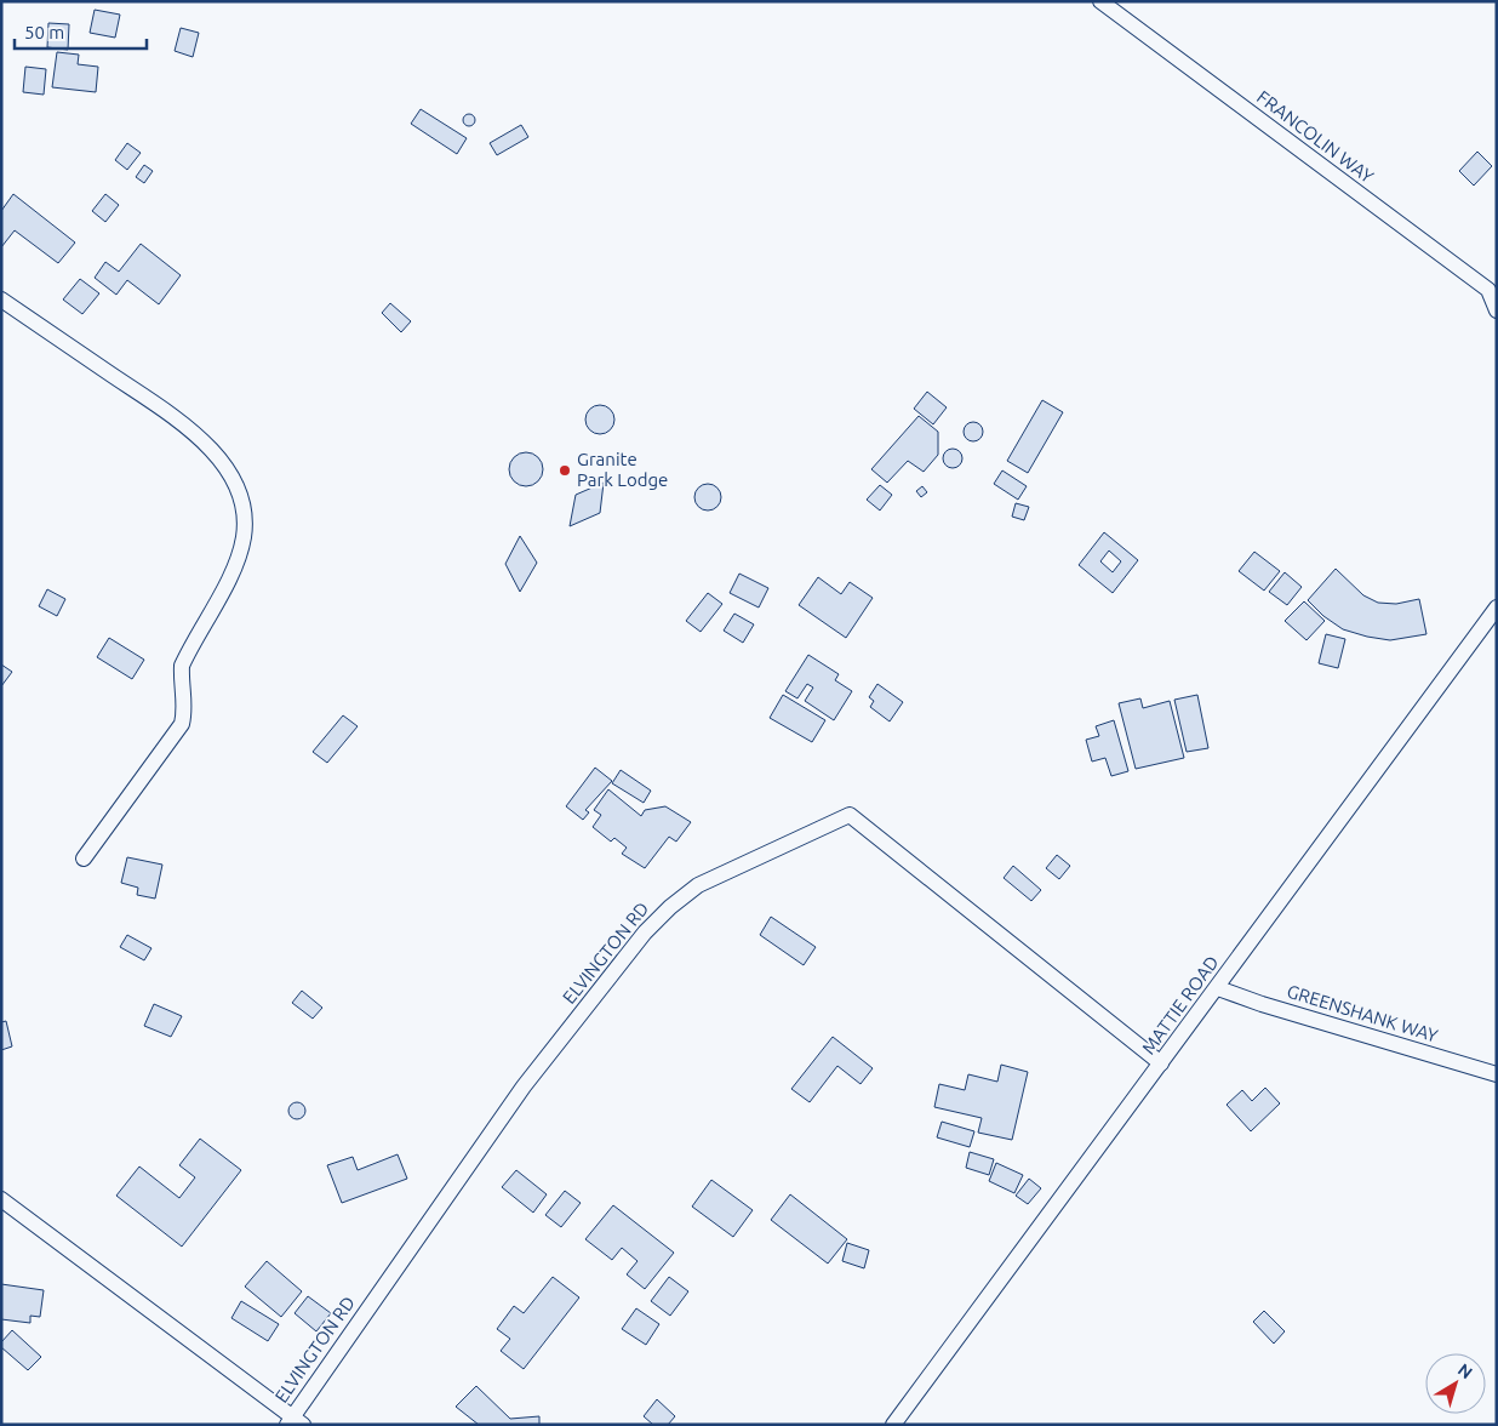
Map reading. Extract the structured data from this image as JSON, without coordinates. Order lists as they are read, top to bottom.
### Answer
{
  "streets": {
    "street": [
      "FRANCOLIN WAY",
      "ELVINGTON RD",
      "MATTIE ROAD",
      "GREENSHANK WAY"
    ]
  },
  "crossings": [
    ["ELVINGTON RD", "MATTIE ROAD"],
    ["MATTIE ROAD", "GREENSHANK WAY"]
  ],
  "places": ["Granite Park Lodge"],
  "scale_bar": "50 m",
  "north": "top right"
}
